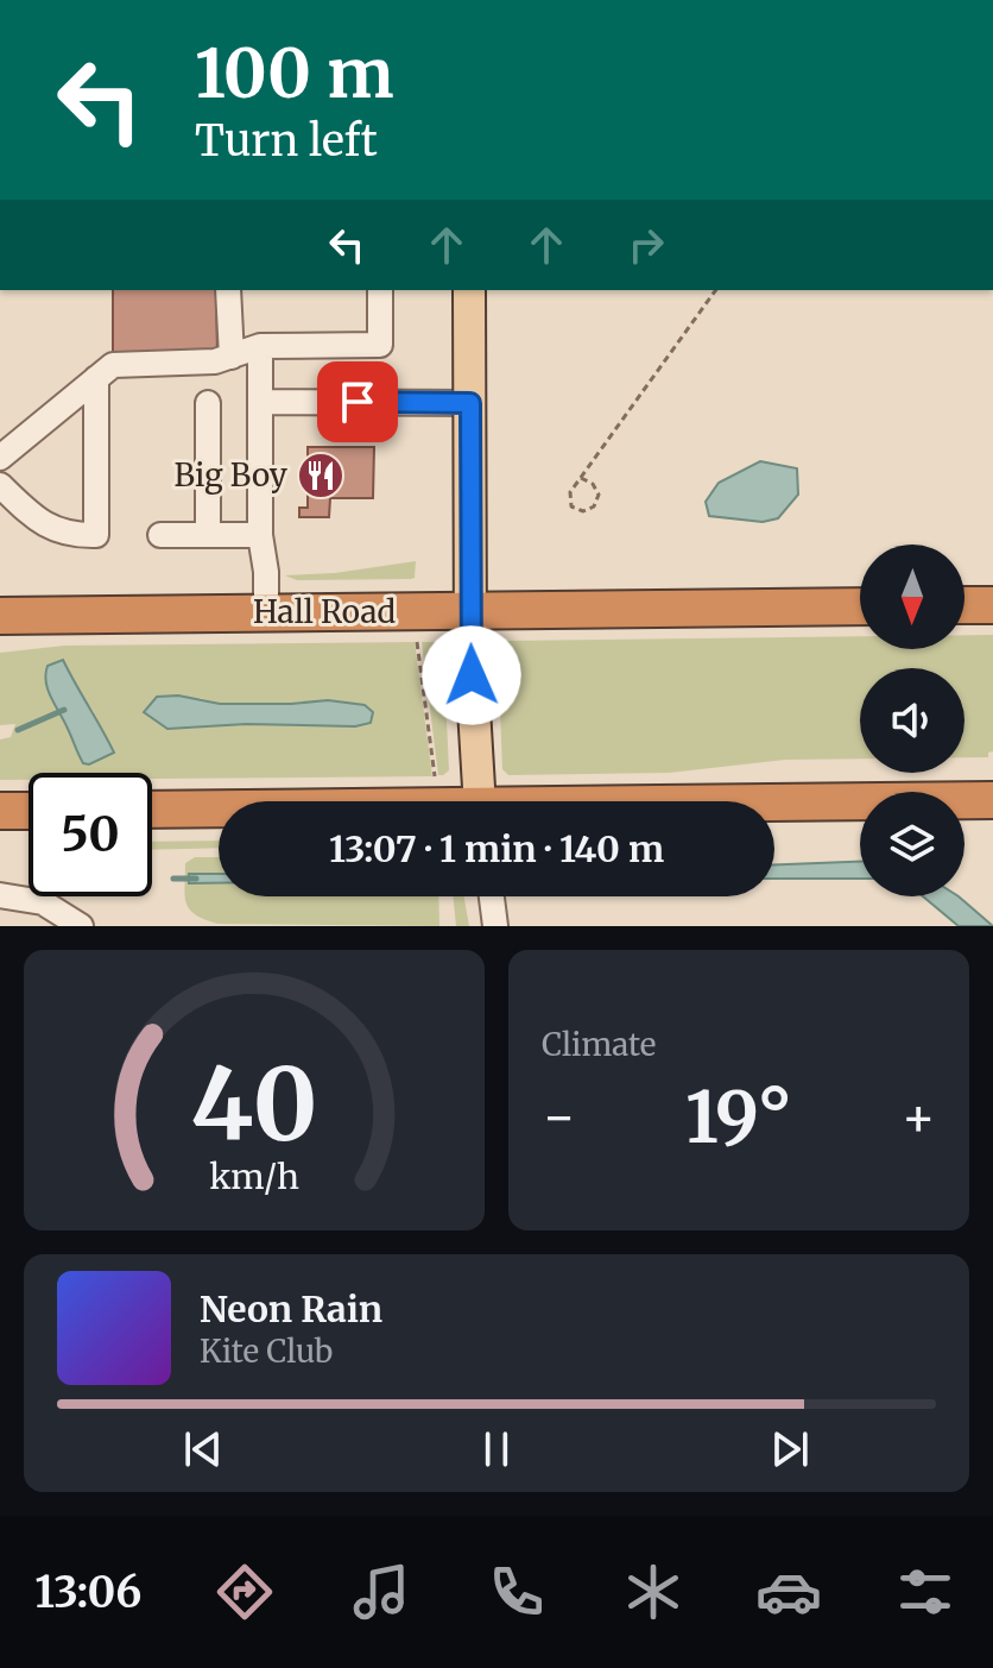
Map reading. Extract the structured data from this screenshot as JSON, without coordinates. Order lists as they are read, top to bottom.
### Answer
{
  "streets": {
    "highway": ["Hall Road"]
  },
  "places": {
    "restaurant": ["Big Boy"]
  },
  "north": "bottom",
  "page": {
    "turn": ["100 m", "Turn left"],
    "limit": "50",
    "trip": "13:07 · 1 min · 140 m",
    "tile": "Climate",
    "heat": ["−", "19°", "+"],
    "song": ["Neon Rain", "Kite Club"],
    "tabs": "13:06",
    "gauge": ["40", "km/h"]
  }
}
